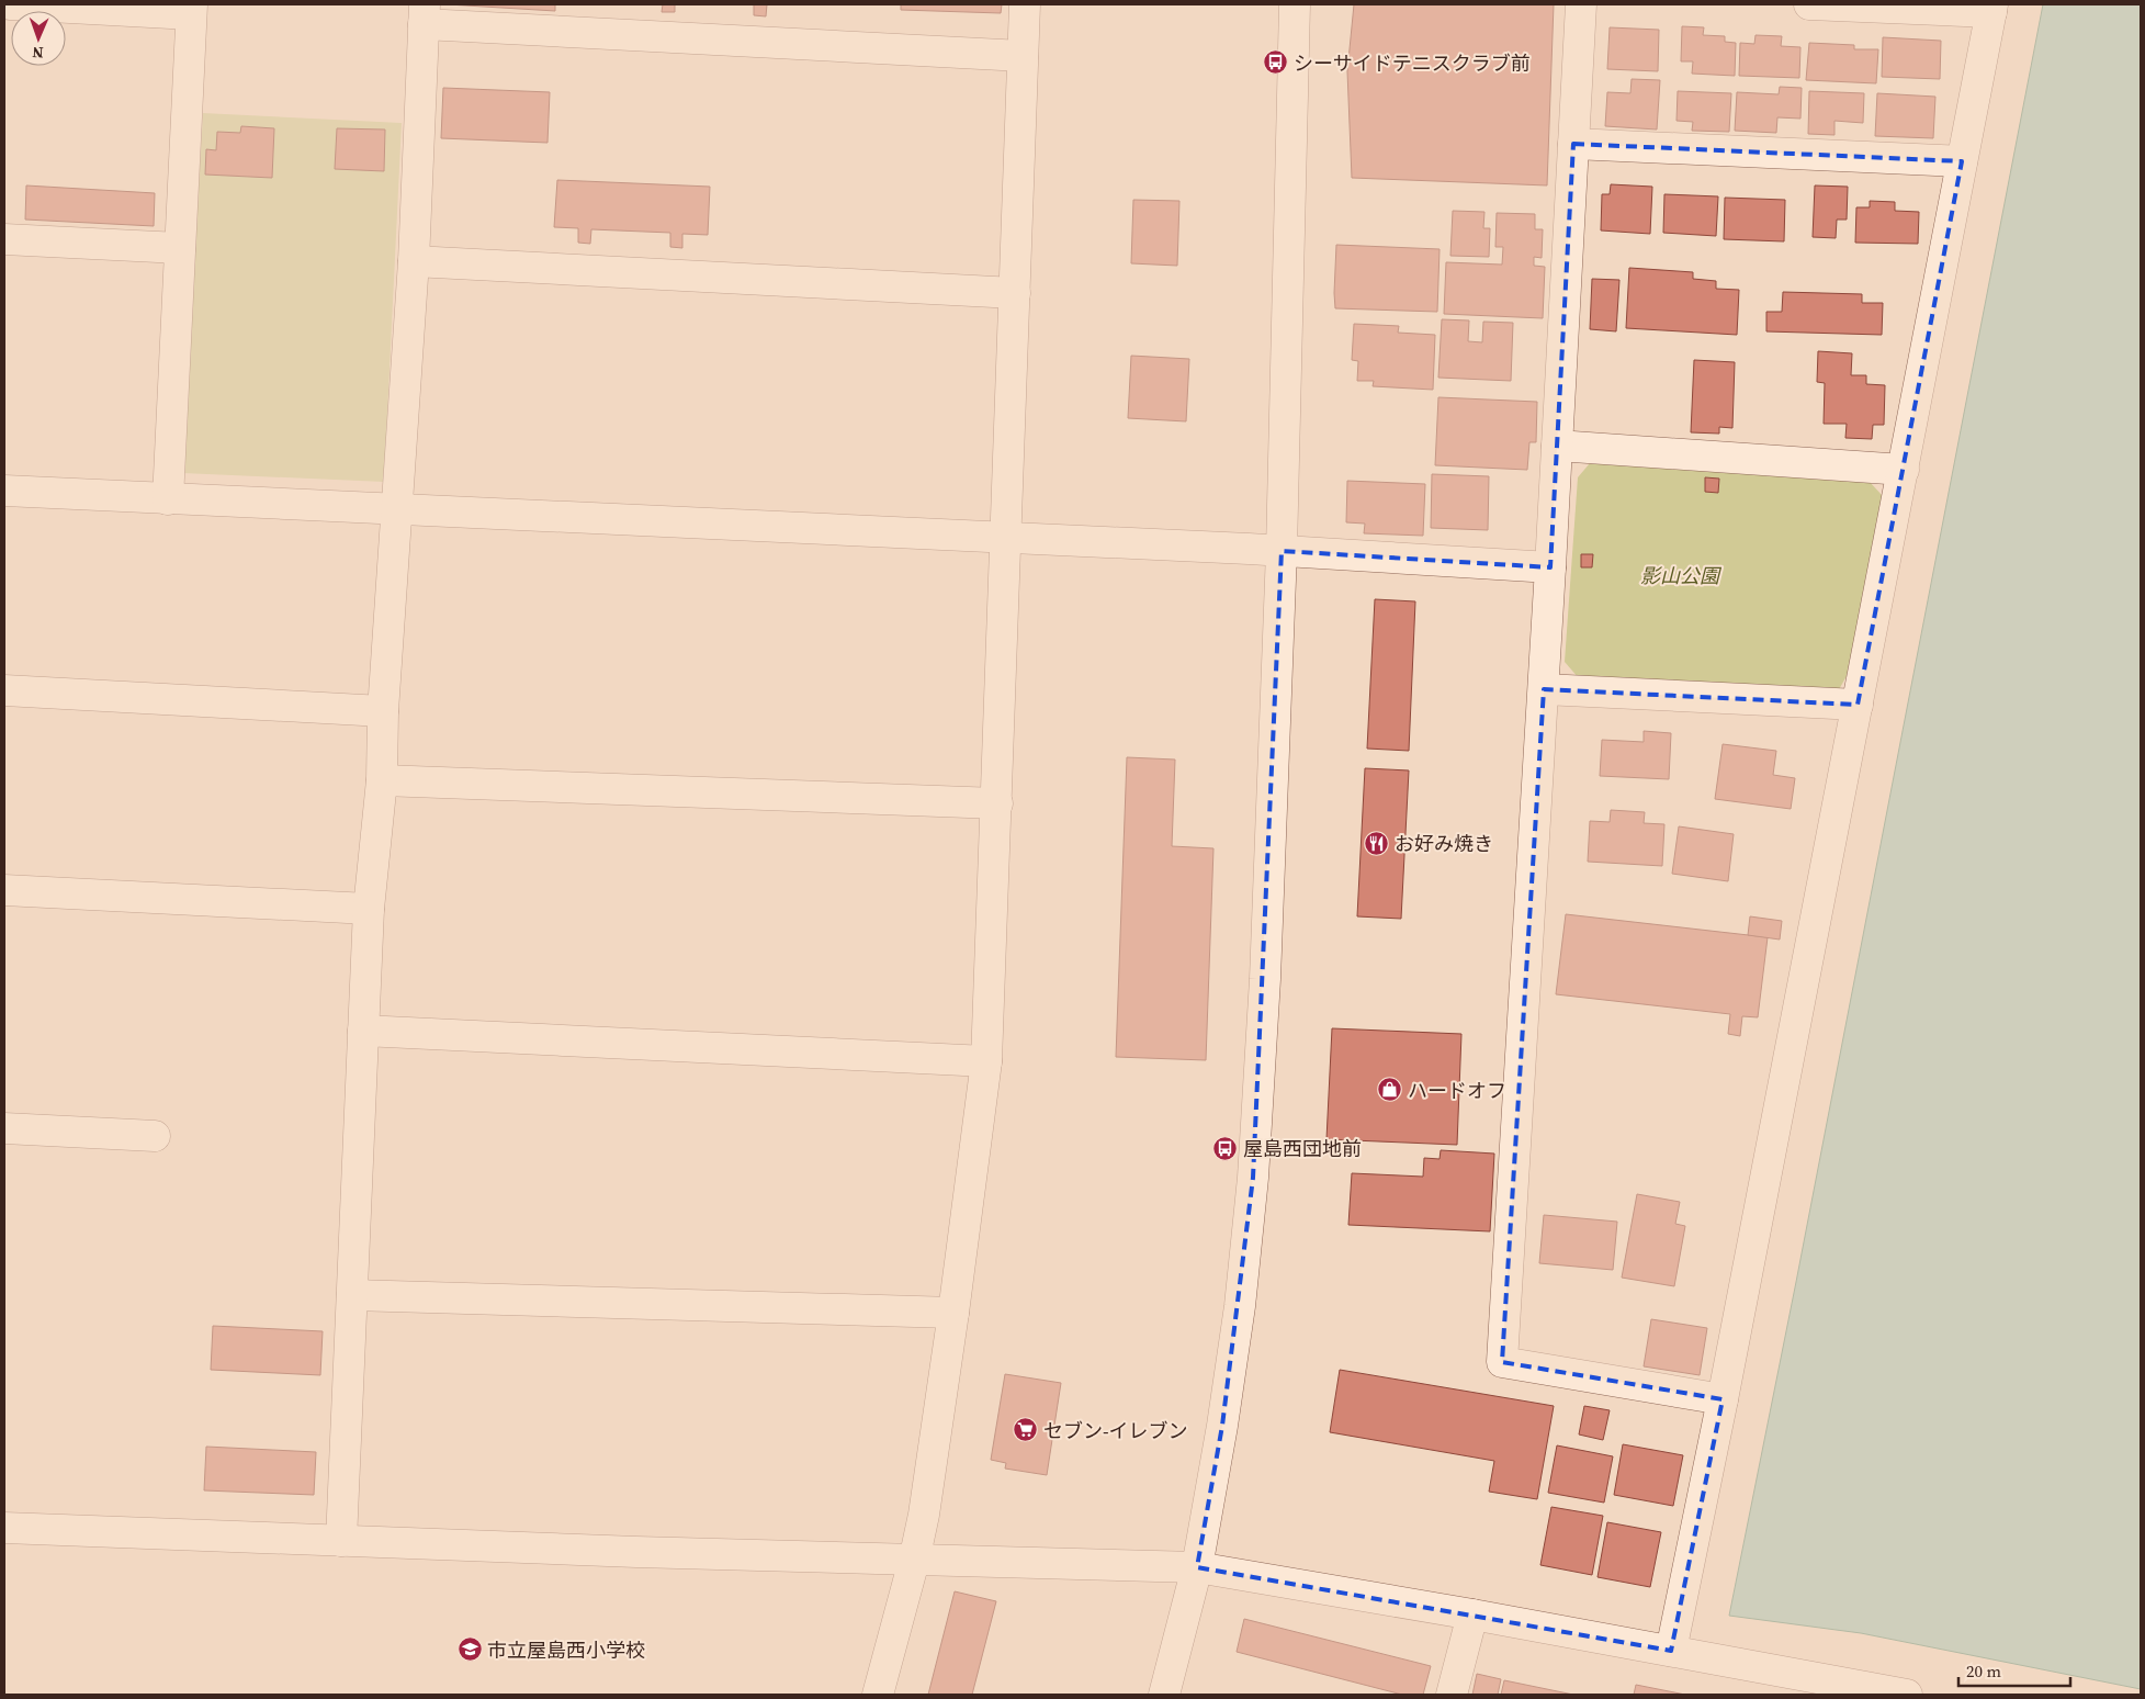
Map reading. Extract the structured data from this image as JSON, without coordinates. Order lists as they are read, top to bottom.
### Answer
{
  "parks": ["影山公園"],
  "places": {
    "bus stop": ["シーサイドテニスクラブ前", "屋島西団地前"],
    "restaurant": ["お好み焼き"],
    "shop": ["ハードオフ"],
    "supermarket": ["セブン-イレブン"],
    "school or university": ["市立屋島西小学校"]
  },
  "scale_bar": "20 m",
  "north": "bottom"
}
